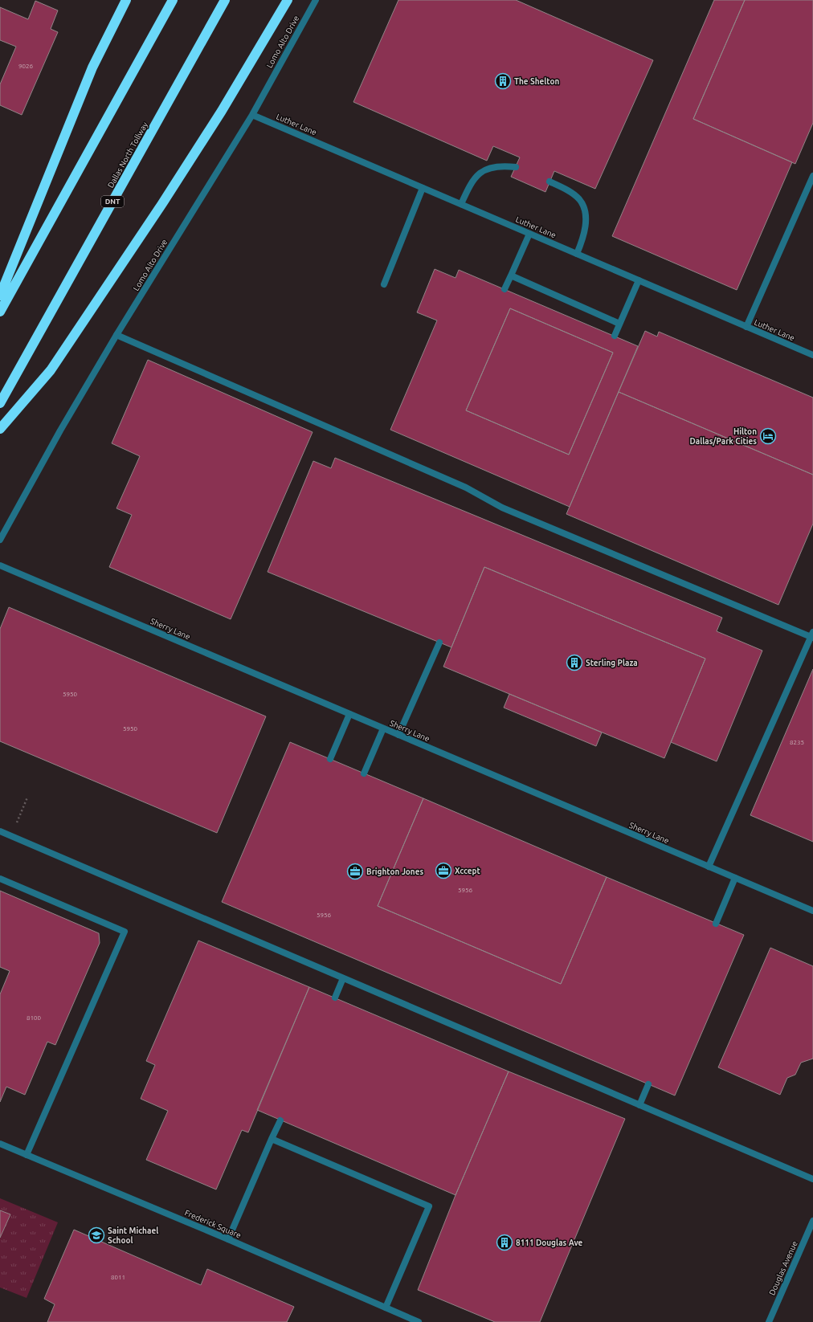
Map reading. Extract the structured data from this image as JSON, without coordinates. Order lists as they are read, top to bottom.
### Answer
{
  "streets": {
    "highway": ["Dallas North Tollway", "DNT"],
    "street": [
      "Lomo Alto Drive",
      "Luther Lane",
      "Sherry Lane",
      "Frederick Square",
      "Douglas Avenue"
    ]
  },
  "crossings": [
    ["Lomo Alto Drive", "Luther Lane"]
  ],
  "places": {
    "building": ["The Shelton", "Sterling Plaza", "8111 Douglas Ave"],
    "hotel": ["Hilton Dallas/Park Cities"],
    "office": ["Xccept", "Brighton Jones"],
    "school or university": ["Saint Michael School"]
  },
  "house_numbers": [
    "9026",
    "5950",
    "5950",
    "8235",
    "5956",
    "5956",
    "8100",
    "8011"
  ]
}
